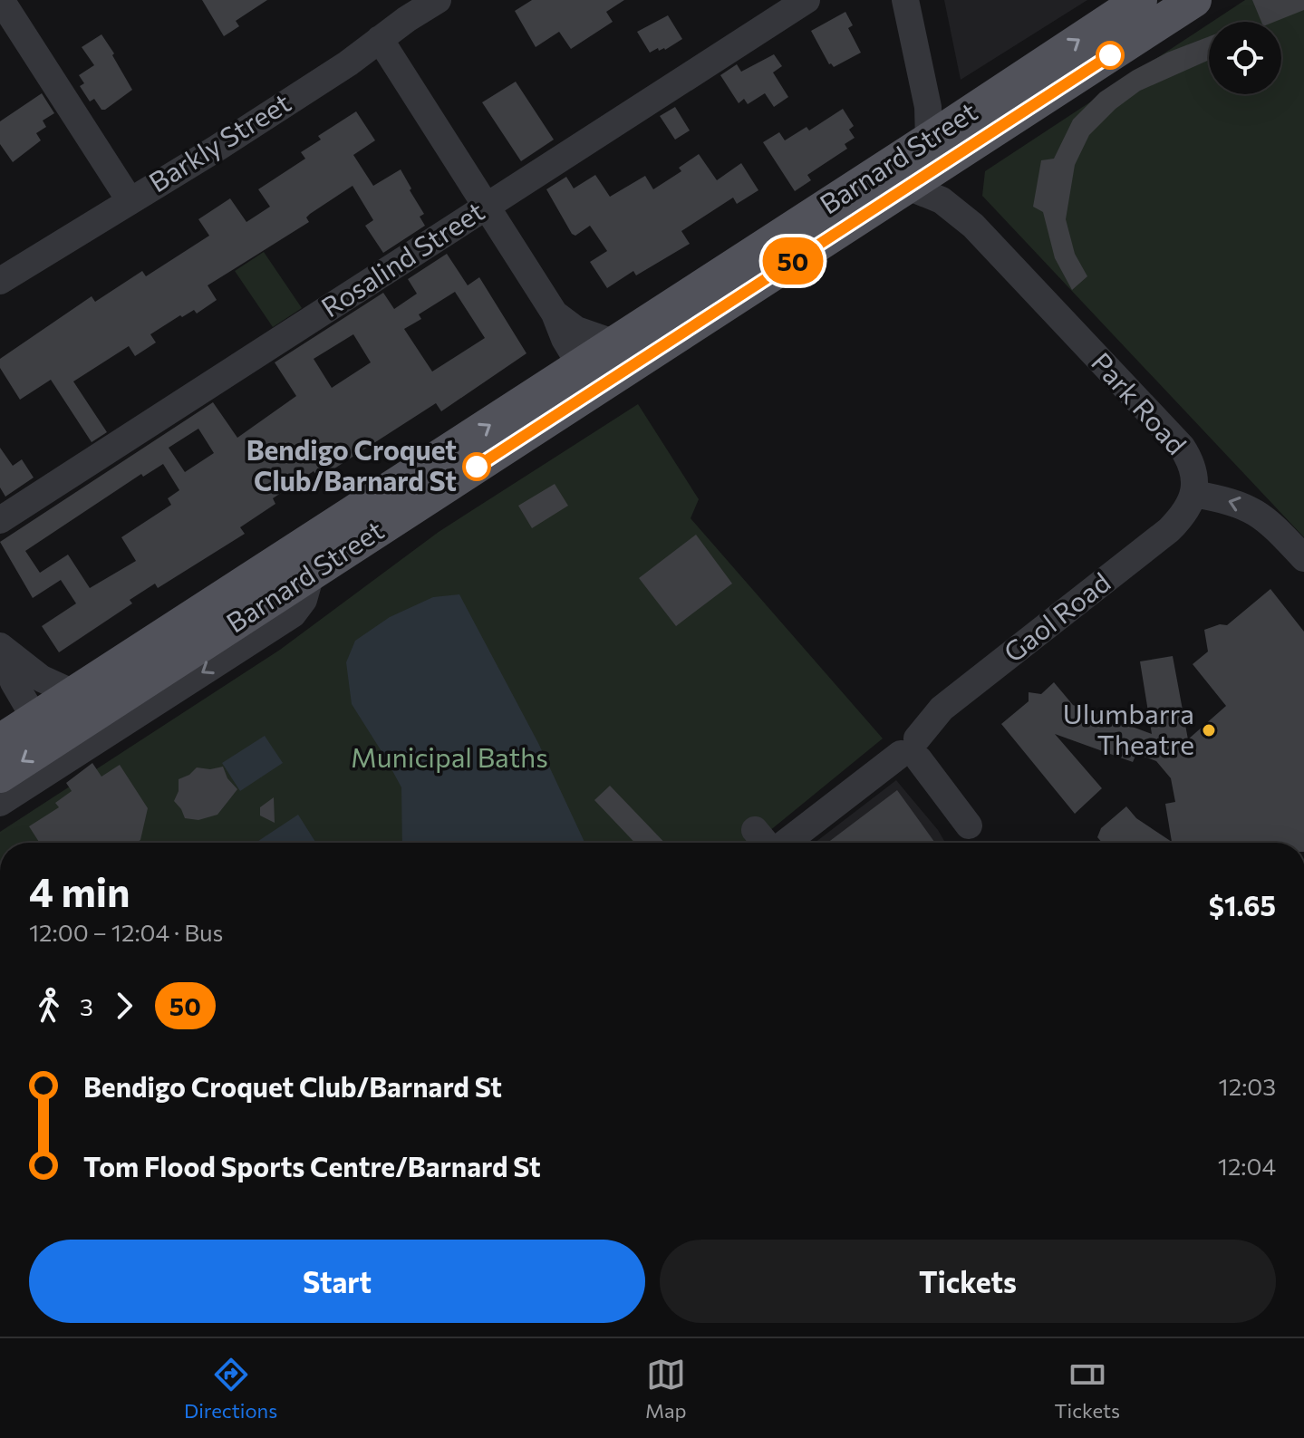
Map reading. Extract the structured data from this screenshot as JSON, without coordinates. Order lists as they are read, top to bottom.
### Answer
{
  "streets": {
    "main road": ["Barnard Street"],
    "street": [
      "Barkly Street",
      "Rosalind Street",
      "Park Road",
      "Gaol Road"
    ]
  },
  "crossings": [
    ["Barnard Street", "Park Road"],
    ["Park Road", "Gaol Road"]
  ],
  "parks": ["Municipal Baths"],
  "places": ["Bendigo Croquet Club/Barnard St", "Ulumbarra Theatre"],
  "lines": ["bus line 50"],
  "page": {
    "on_map": "50",
    "heading": ["4 min", "12:00 – 12:04 · Bus", "$1.65"],
    "legs": ["3", "50"],
    "list": [
      {
        "name": "Bendigo Croquet Club/Barnard St",
        "value": "12:03"
      },
      {
        "name": "Tom Flood Sports Centre/Barnard St",
        "value": "12:04"
      }
    ],
    "buttons": ["Start", "Tickets"],
    "tabs": ["Directions", "Map", "Tickets"]
  }
}
